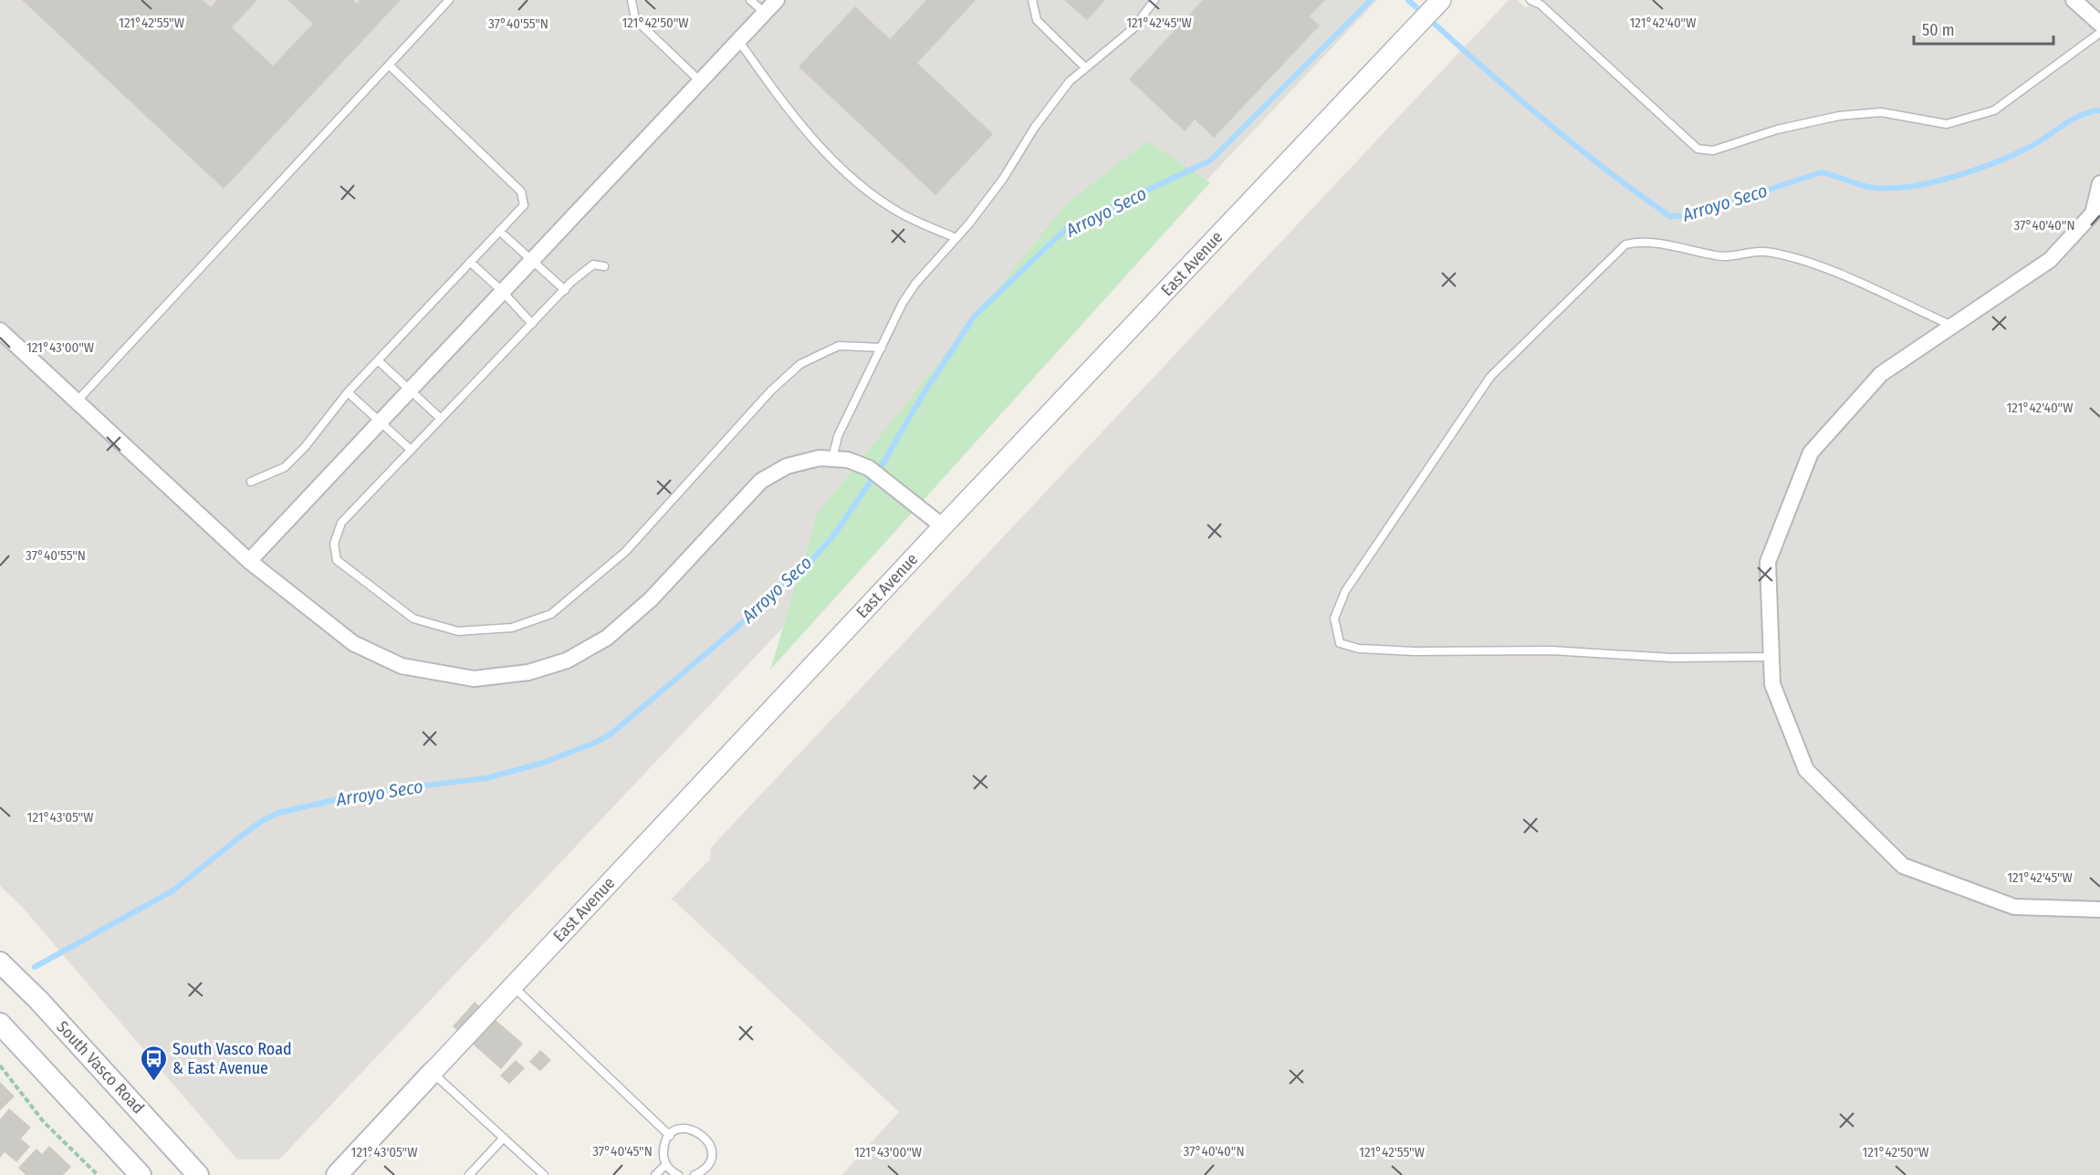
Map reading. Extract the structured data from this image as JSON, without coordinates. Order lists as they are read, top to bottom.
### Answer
{
  "streets": {
    "main road": ["East Avenue", "South Vasco Road"]
  },
  "water": ["Arroyo Seco"],
  "places": {
    "bus stop": ["South Vasco Road & East Avenue"]
  },
  "scale_bar": "50 m",
  "coordinates": [
    "121°42'55\"W",
    "121°42'50\"W",
    "121°42'45\"W",
    "121°42'40\"W",
    "37°40'55\"N",
    "37°40'40\"N",
    "121°43'00\"W",
    "121°43'05\"W",
    "37°40'45\"N"
  ]
}
